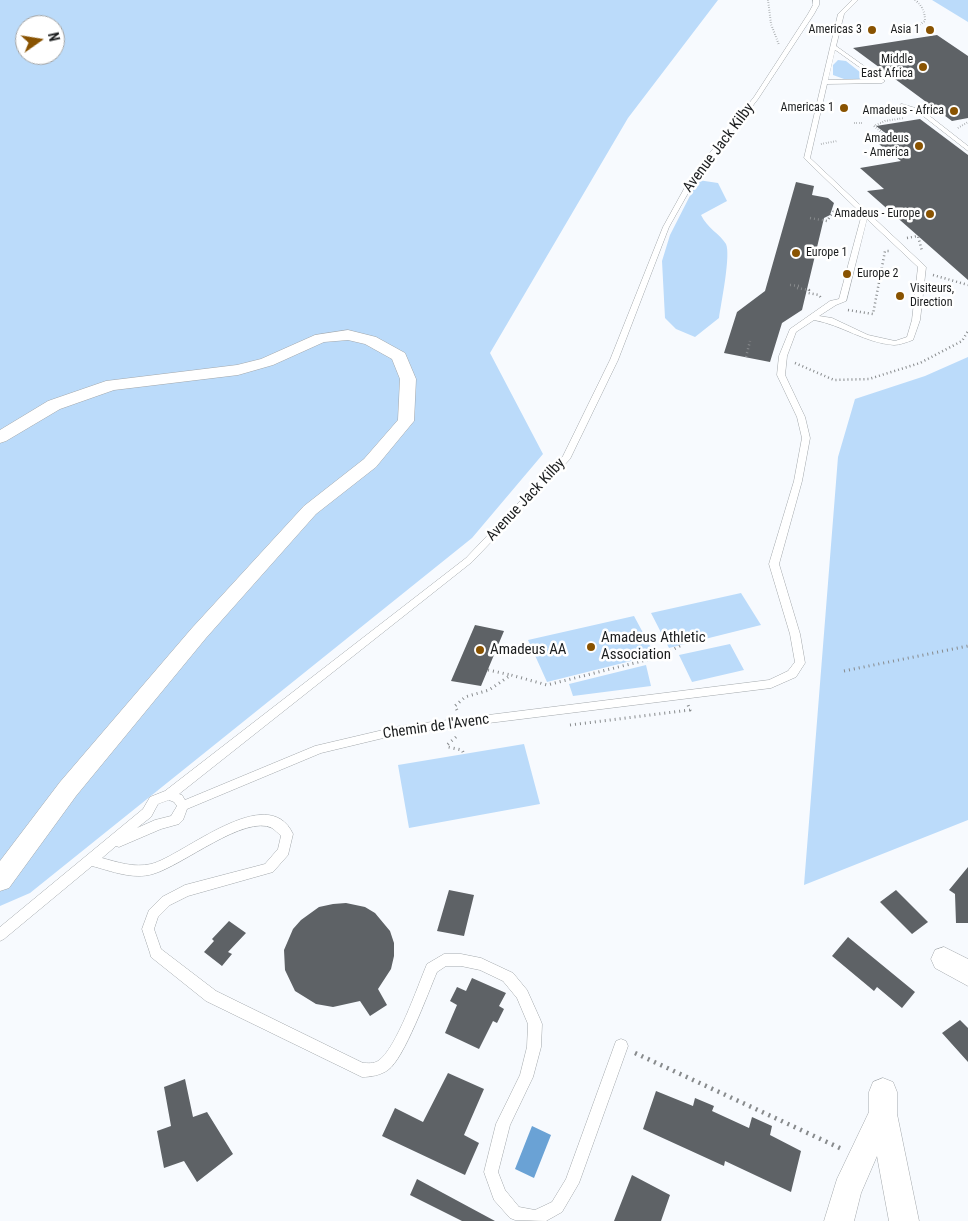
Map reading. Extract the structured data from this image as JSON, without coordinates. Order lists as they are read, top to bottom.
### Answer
{
  "streets": {
    "lane": ["Avenue Jack Kilby", "Chemin de l'Avenc"]
  },
  "crossings": [
    ["Avenue Jack Kilby", "Chemin de l'Avenc"]
  ],
  "places": [
    "Americas 3",
    "Asia 1",
    "Middle East Africa",
    "Americas 1",
    "Amadeus - Africa",
    "Amadeus - America",
    "Amadeus - Europe",
    "Europe 1",
    "Europe 2",
    "Visiteurs, Direction",
    "Amadeus Athletic Association",
    "Amadeus AA"
  ],
  "north": "right"
}
